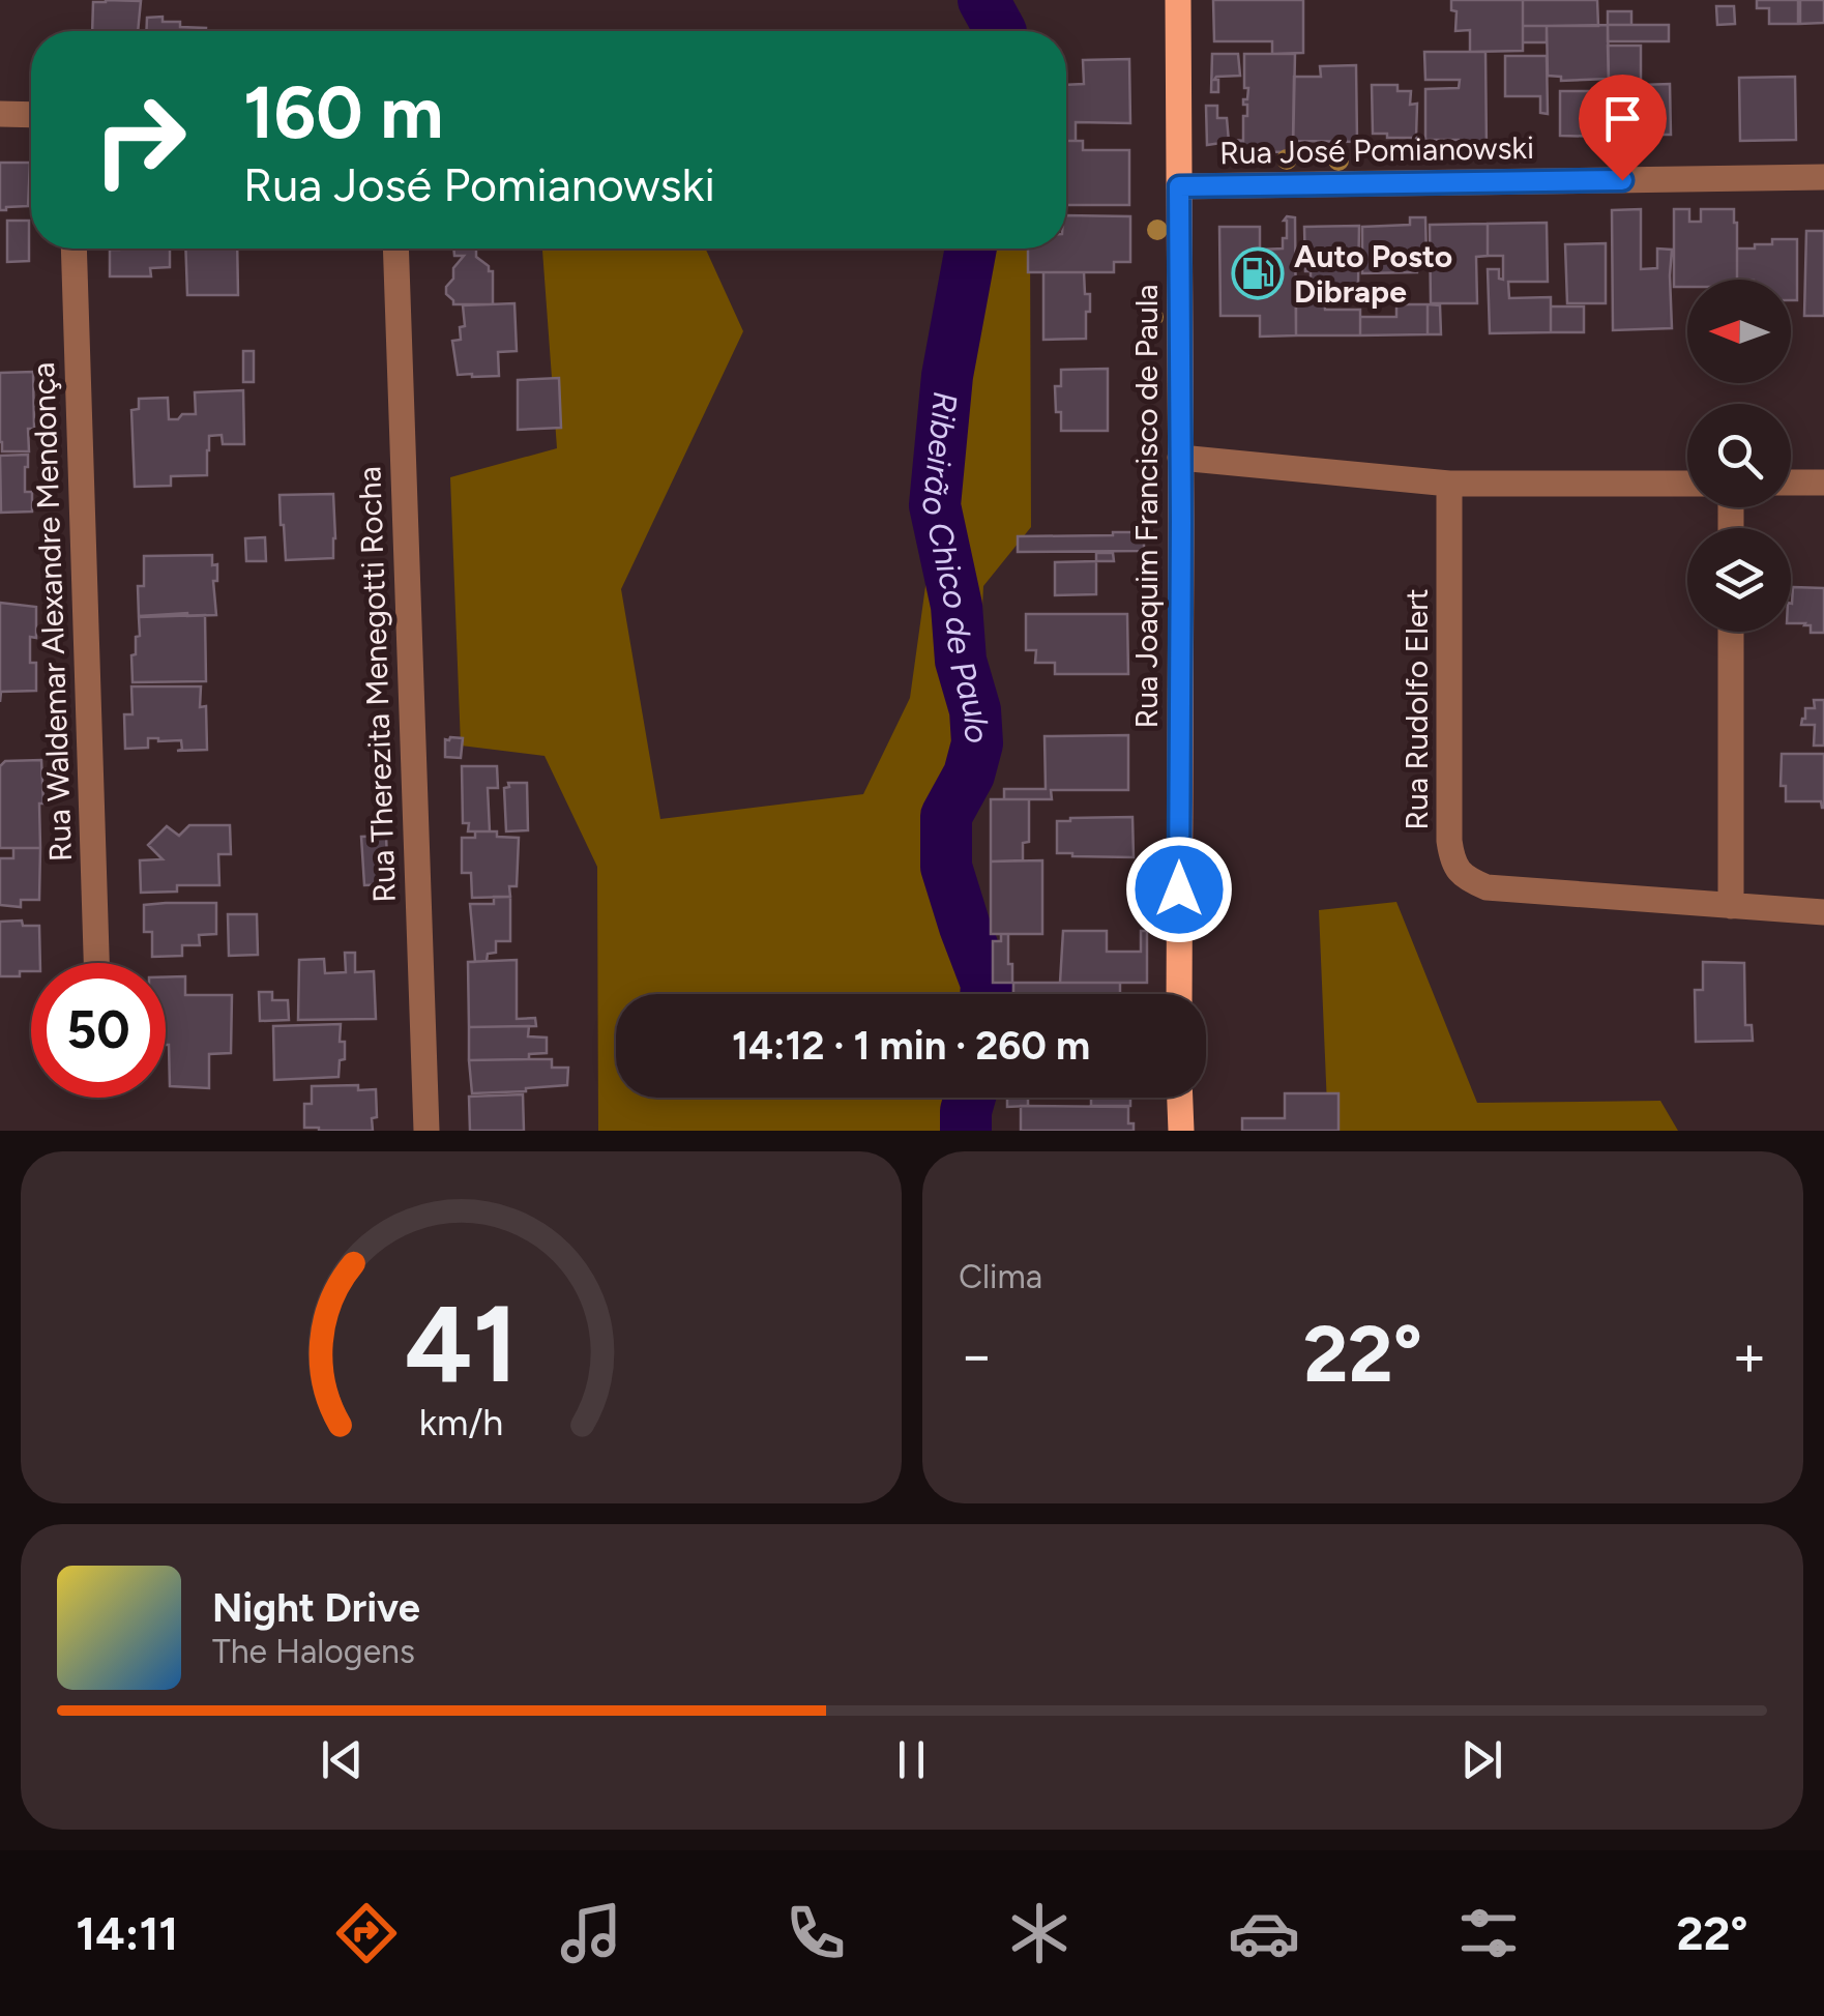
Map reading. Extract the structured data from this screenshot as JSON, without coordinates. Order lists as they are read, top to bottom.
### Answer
{
  "streets": {
    "main road": ["Rua Joaquim Francisco de Paula"],
    "street": [
      "Rua José Pomianowski",
      "Rua Waldemar Alexandre Mendonça",
      "Rua Therezita Menegotti Rocha",
      "Rua Rudolfo Elert"
    ]
  },
  "crossings": [
    ["Rua José Pomianowski", "Rua Joaquim Francisco de Paula"]
  ],
  "water": ["Ribeirão Chico de Paulo"],
  "places": {
    "fuel station": ["Auto Posto Dibrape"]
  },
  "north": "left",
  "page": {
    "turn": ["160 m", "Rua José Pomianowski"],
    "limit": "50",
    "trip": "14:12 · 1 min · 260 m",
    "tile": "Clima",
    "heat": ["−", "22°", "+"],
    "song": ["Night Drive", "The Halogens"],
    "tabs": ["14:11", "22°"],
    "gauge": ["41", "km/h"]
  }
}
